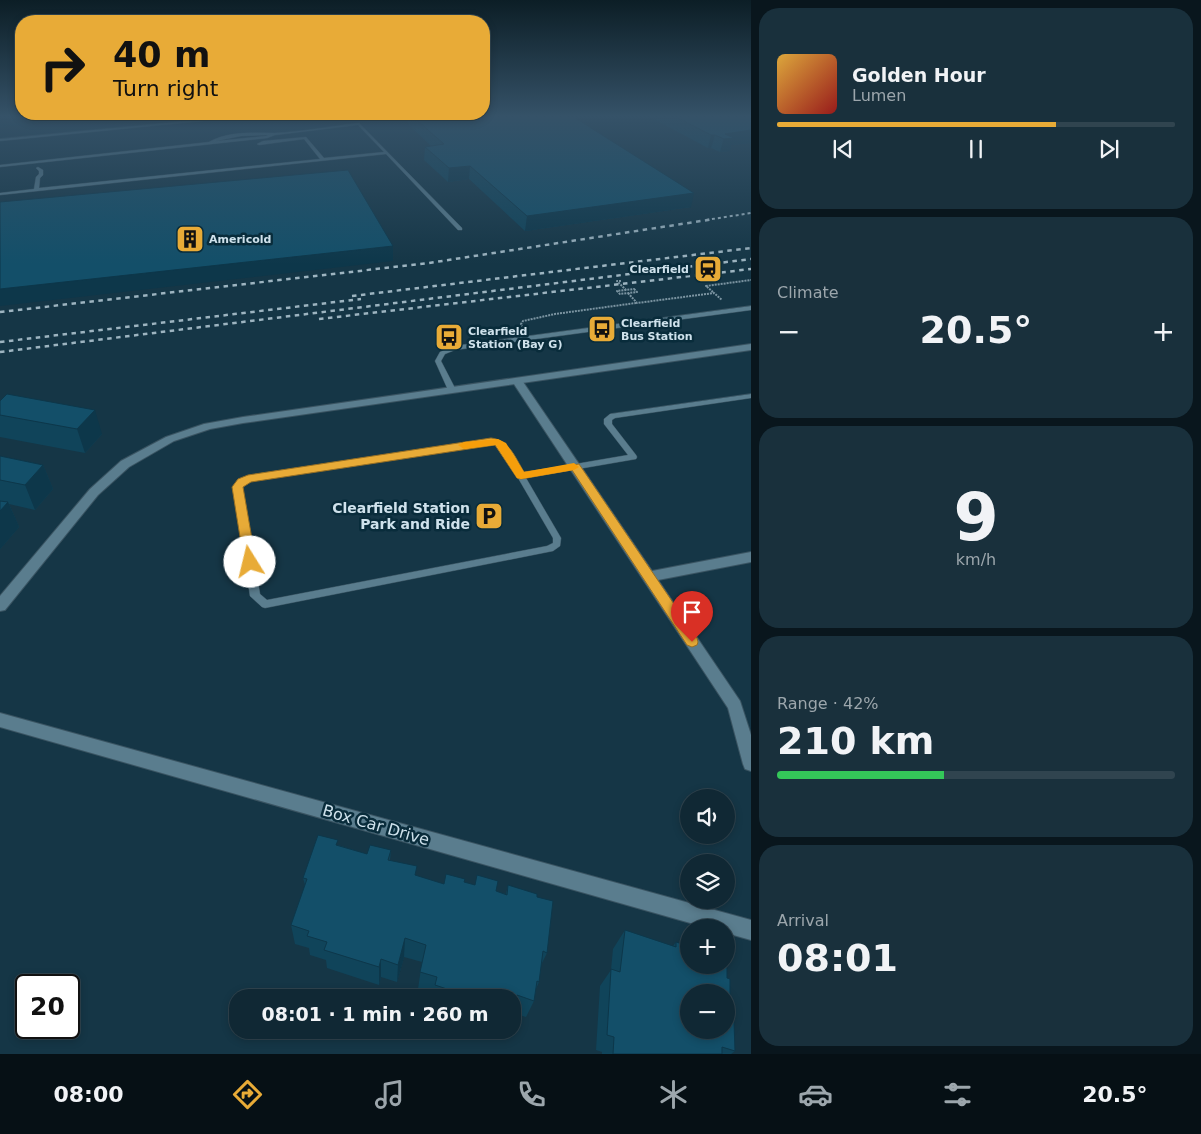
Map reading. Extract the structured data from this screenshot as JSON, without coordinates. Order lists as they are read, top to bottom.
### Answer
{
  "streets": {
    "street": ["Box Car Drive"]
  },
  "places": {
    "building": ["Americold"],
    "station": ["Clearfield"],
    "bus stop": ["Clearfield Bus Station", "Clearfield Station (Bay G)"],
    "parking": ["Clearfield Station Park and Ride"]
  },
  "page": {
    "turn": ["40 m", "Turn right"],
    "song": ["Golden Hour", "Lumen"],
    "tile": [
      "Climate",
      ["9", "km/h"],
      ["Range · 42%", "210 km"],
      ["Arrival", "08:01"]
    ],
    "heat": ["−", "20.5°", "+"],
    "map_buttons": ["+", "−"],
    "limit": "20",
    "trip": "08:01 · 1 min · 260 m",
    "tabs": ["08:00", "20.5°"]
  }
}
